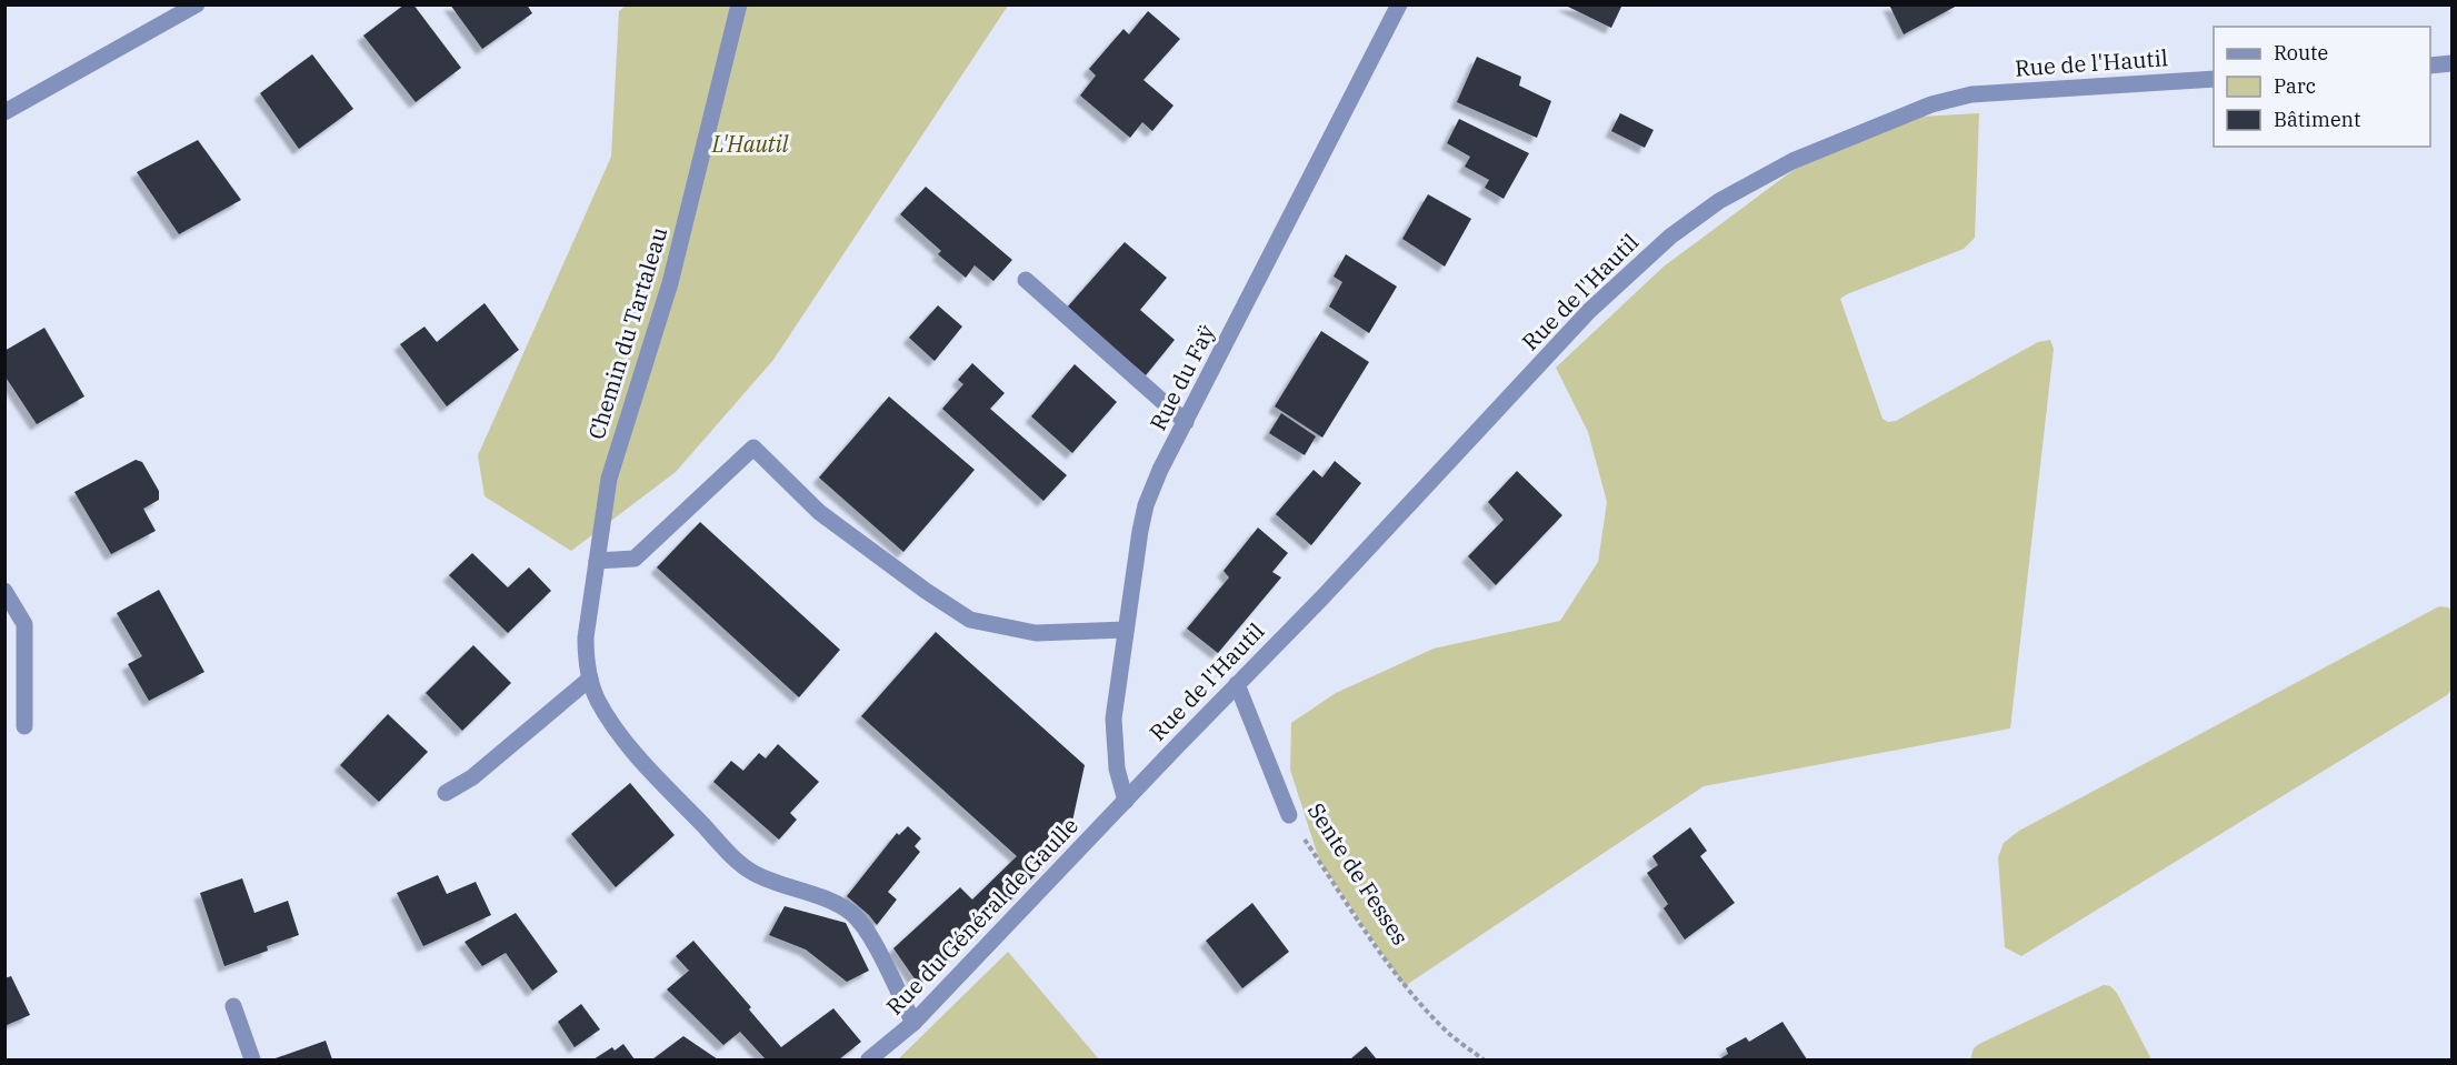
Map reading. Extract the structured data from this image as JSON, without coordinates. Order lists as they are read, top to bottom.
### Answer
{
  "streets": {
    "street": [
      "Rue de l'Hautil",
      "Chemin du Tartaleau",
      "Rue du Faÿ",
      "Sente de Fesses",
      "Rue du Général de Gaulle"
    ]
  },
  "crossings": [
    ["Rue de l'Hautil", "Rue du Faÿ"],
    ["Rue de l'Hautil", "Sente de Fesses"],
    ["Rue de l'Hautil", "Rue du Général de Gaulle"],
    ["Chemin du Tartaleau", "Rue du Général de Gaulle"],
    ["Rue du Faÿ", "Rue du Général de Gaulle"]
  ],
  "parks": ["L'Hautil"],
  "legend": ["Route", "Parc", "Bâtiment"]
}
